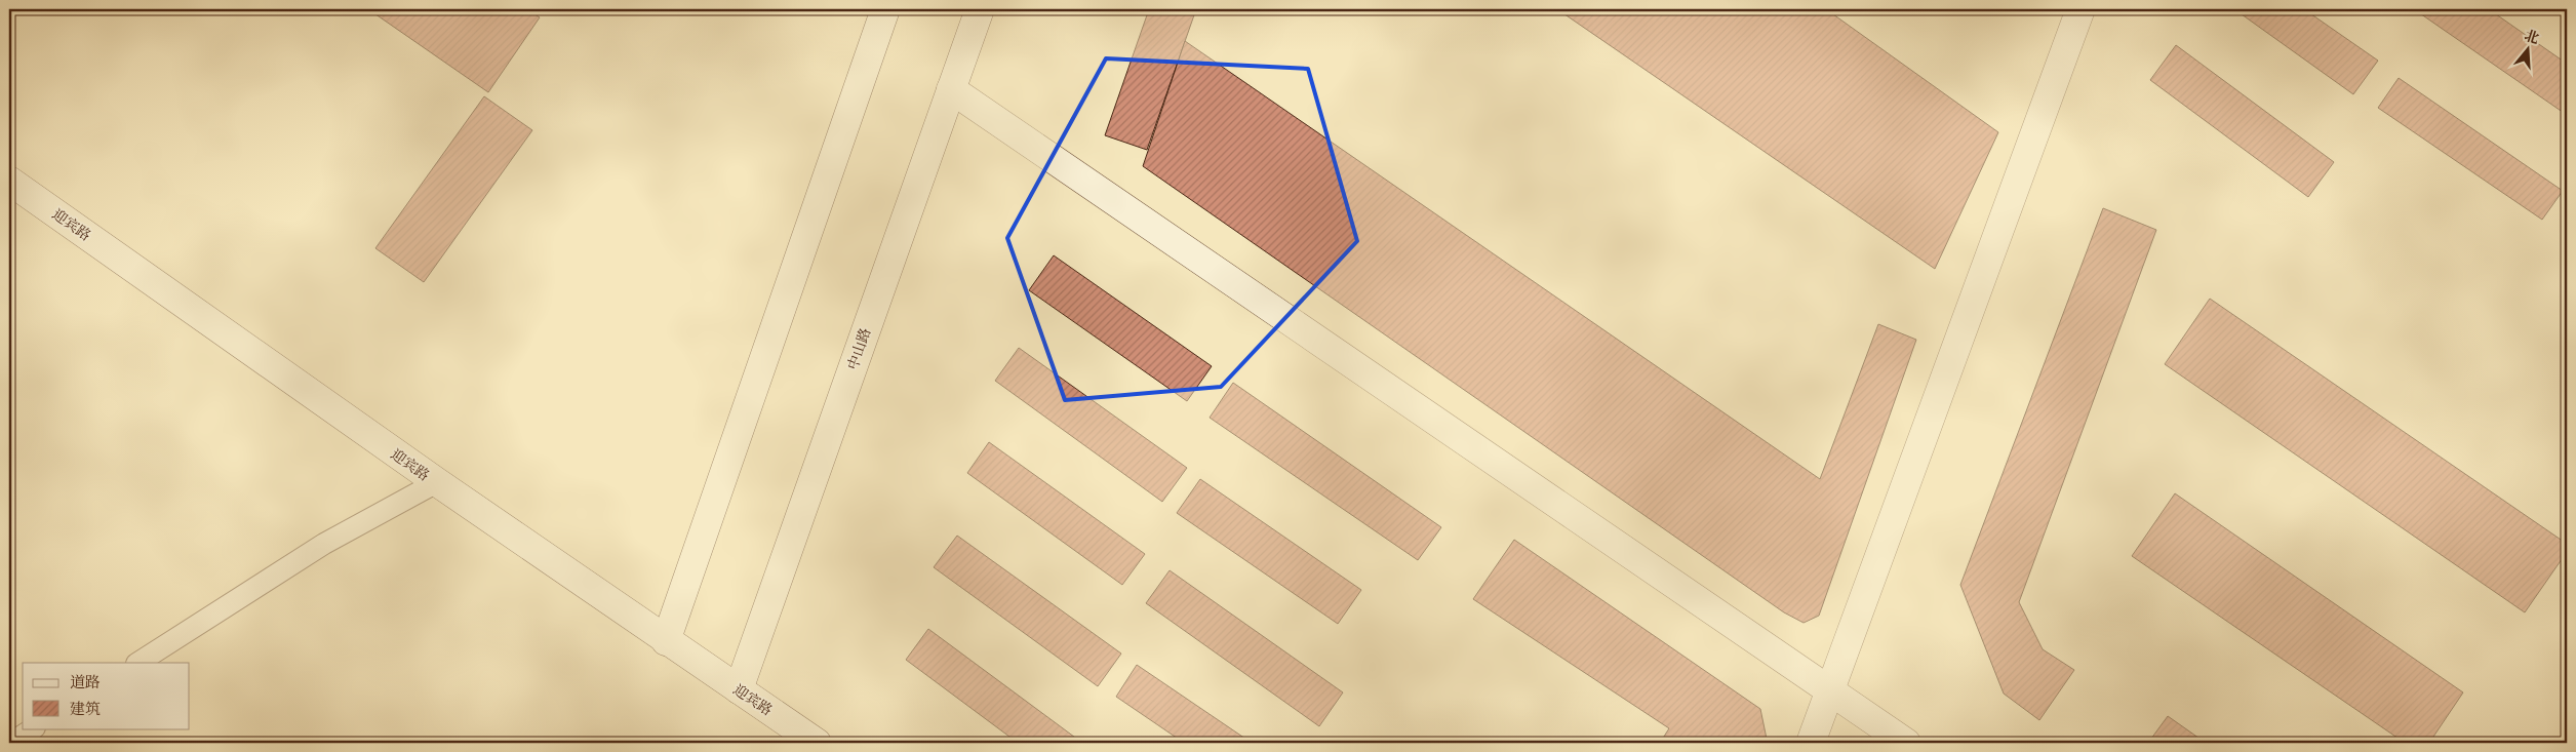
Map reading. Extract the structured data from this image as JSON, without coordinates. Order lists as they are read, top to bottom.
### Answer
{
  "streets": {
    "main road": ["迎宾路", "中山路"]
  },
  "crossings": [
    ["迎宾路", "中山路"]
  ],
  "legend": ["道路", "建筑"],
  "north": "top"
}
